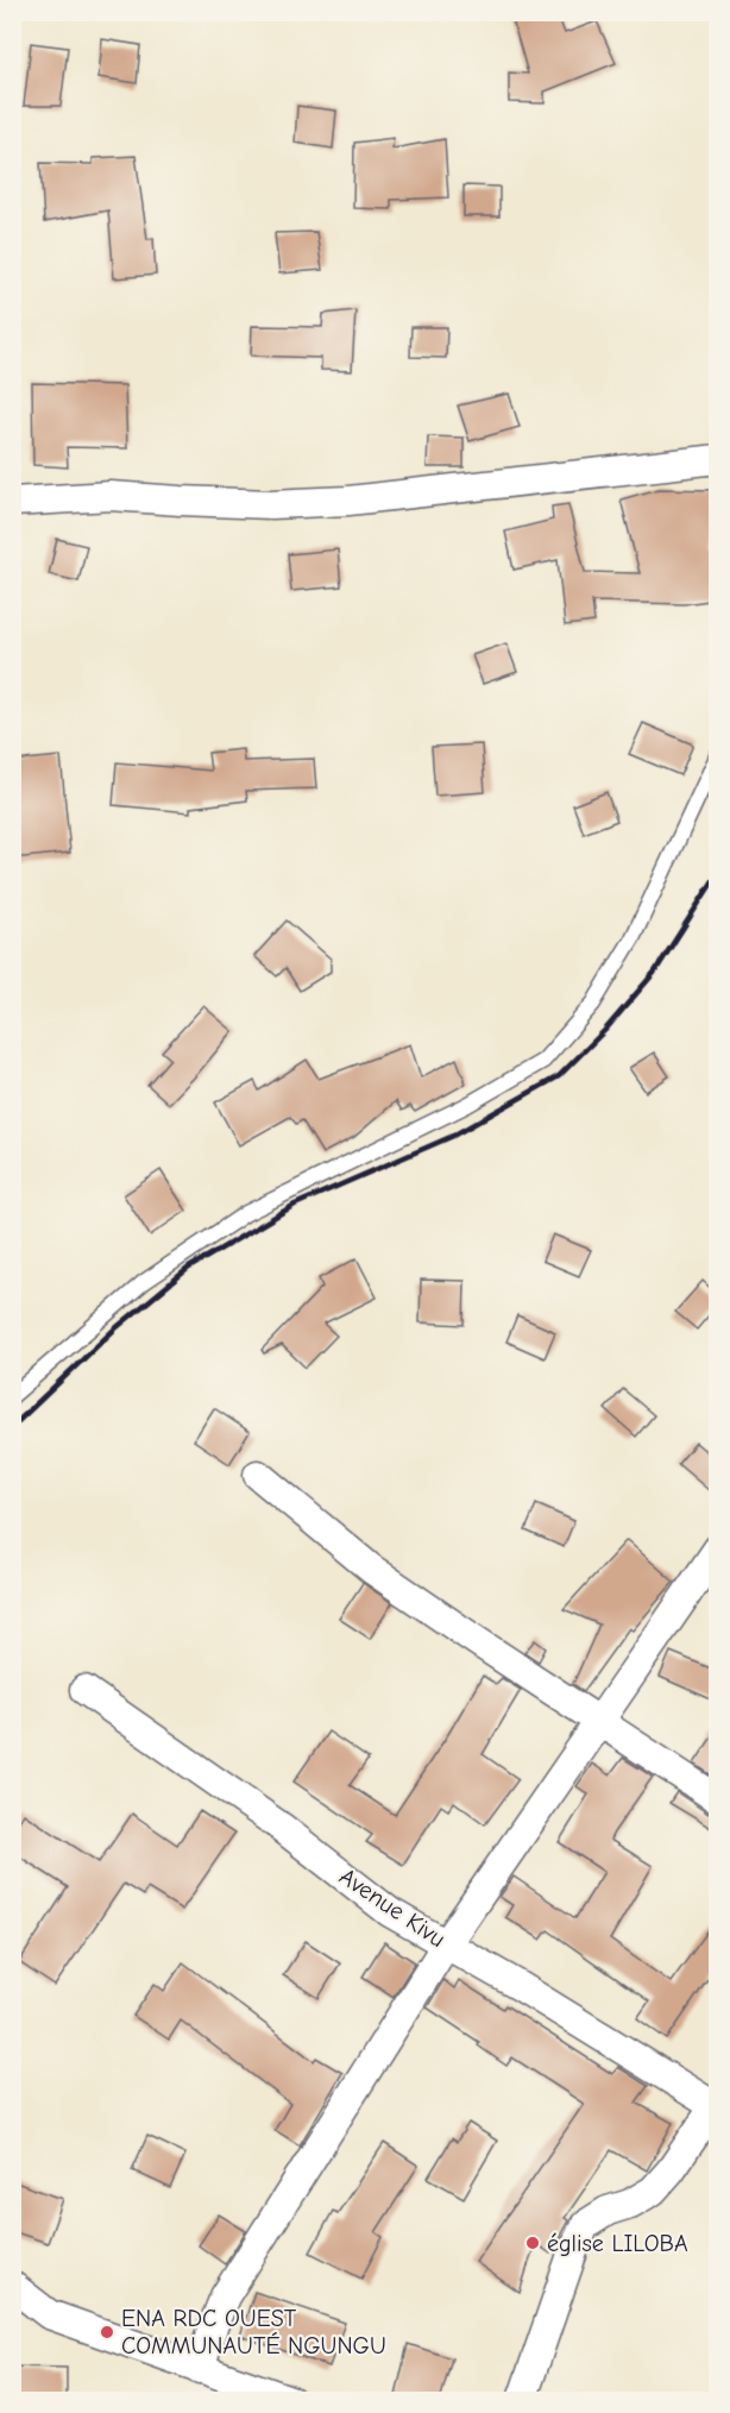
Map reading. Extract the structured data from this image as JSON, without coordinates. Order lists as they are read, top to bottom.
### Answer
{
  "streets": {
    "street": ["Avenue Kivu"]
  },
  "places": ["église LILOBA", "ENA RDC OUEST COMMUNAUTÉ NGUNGU"]
}
